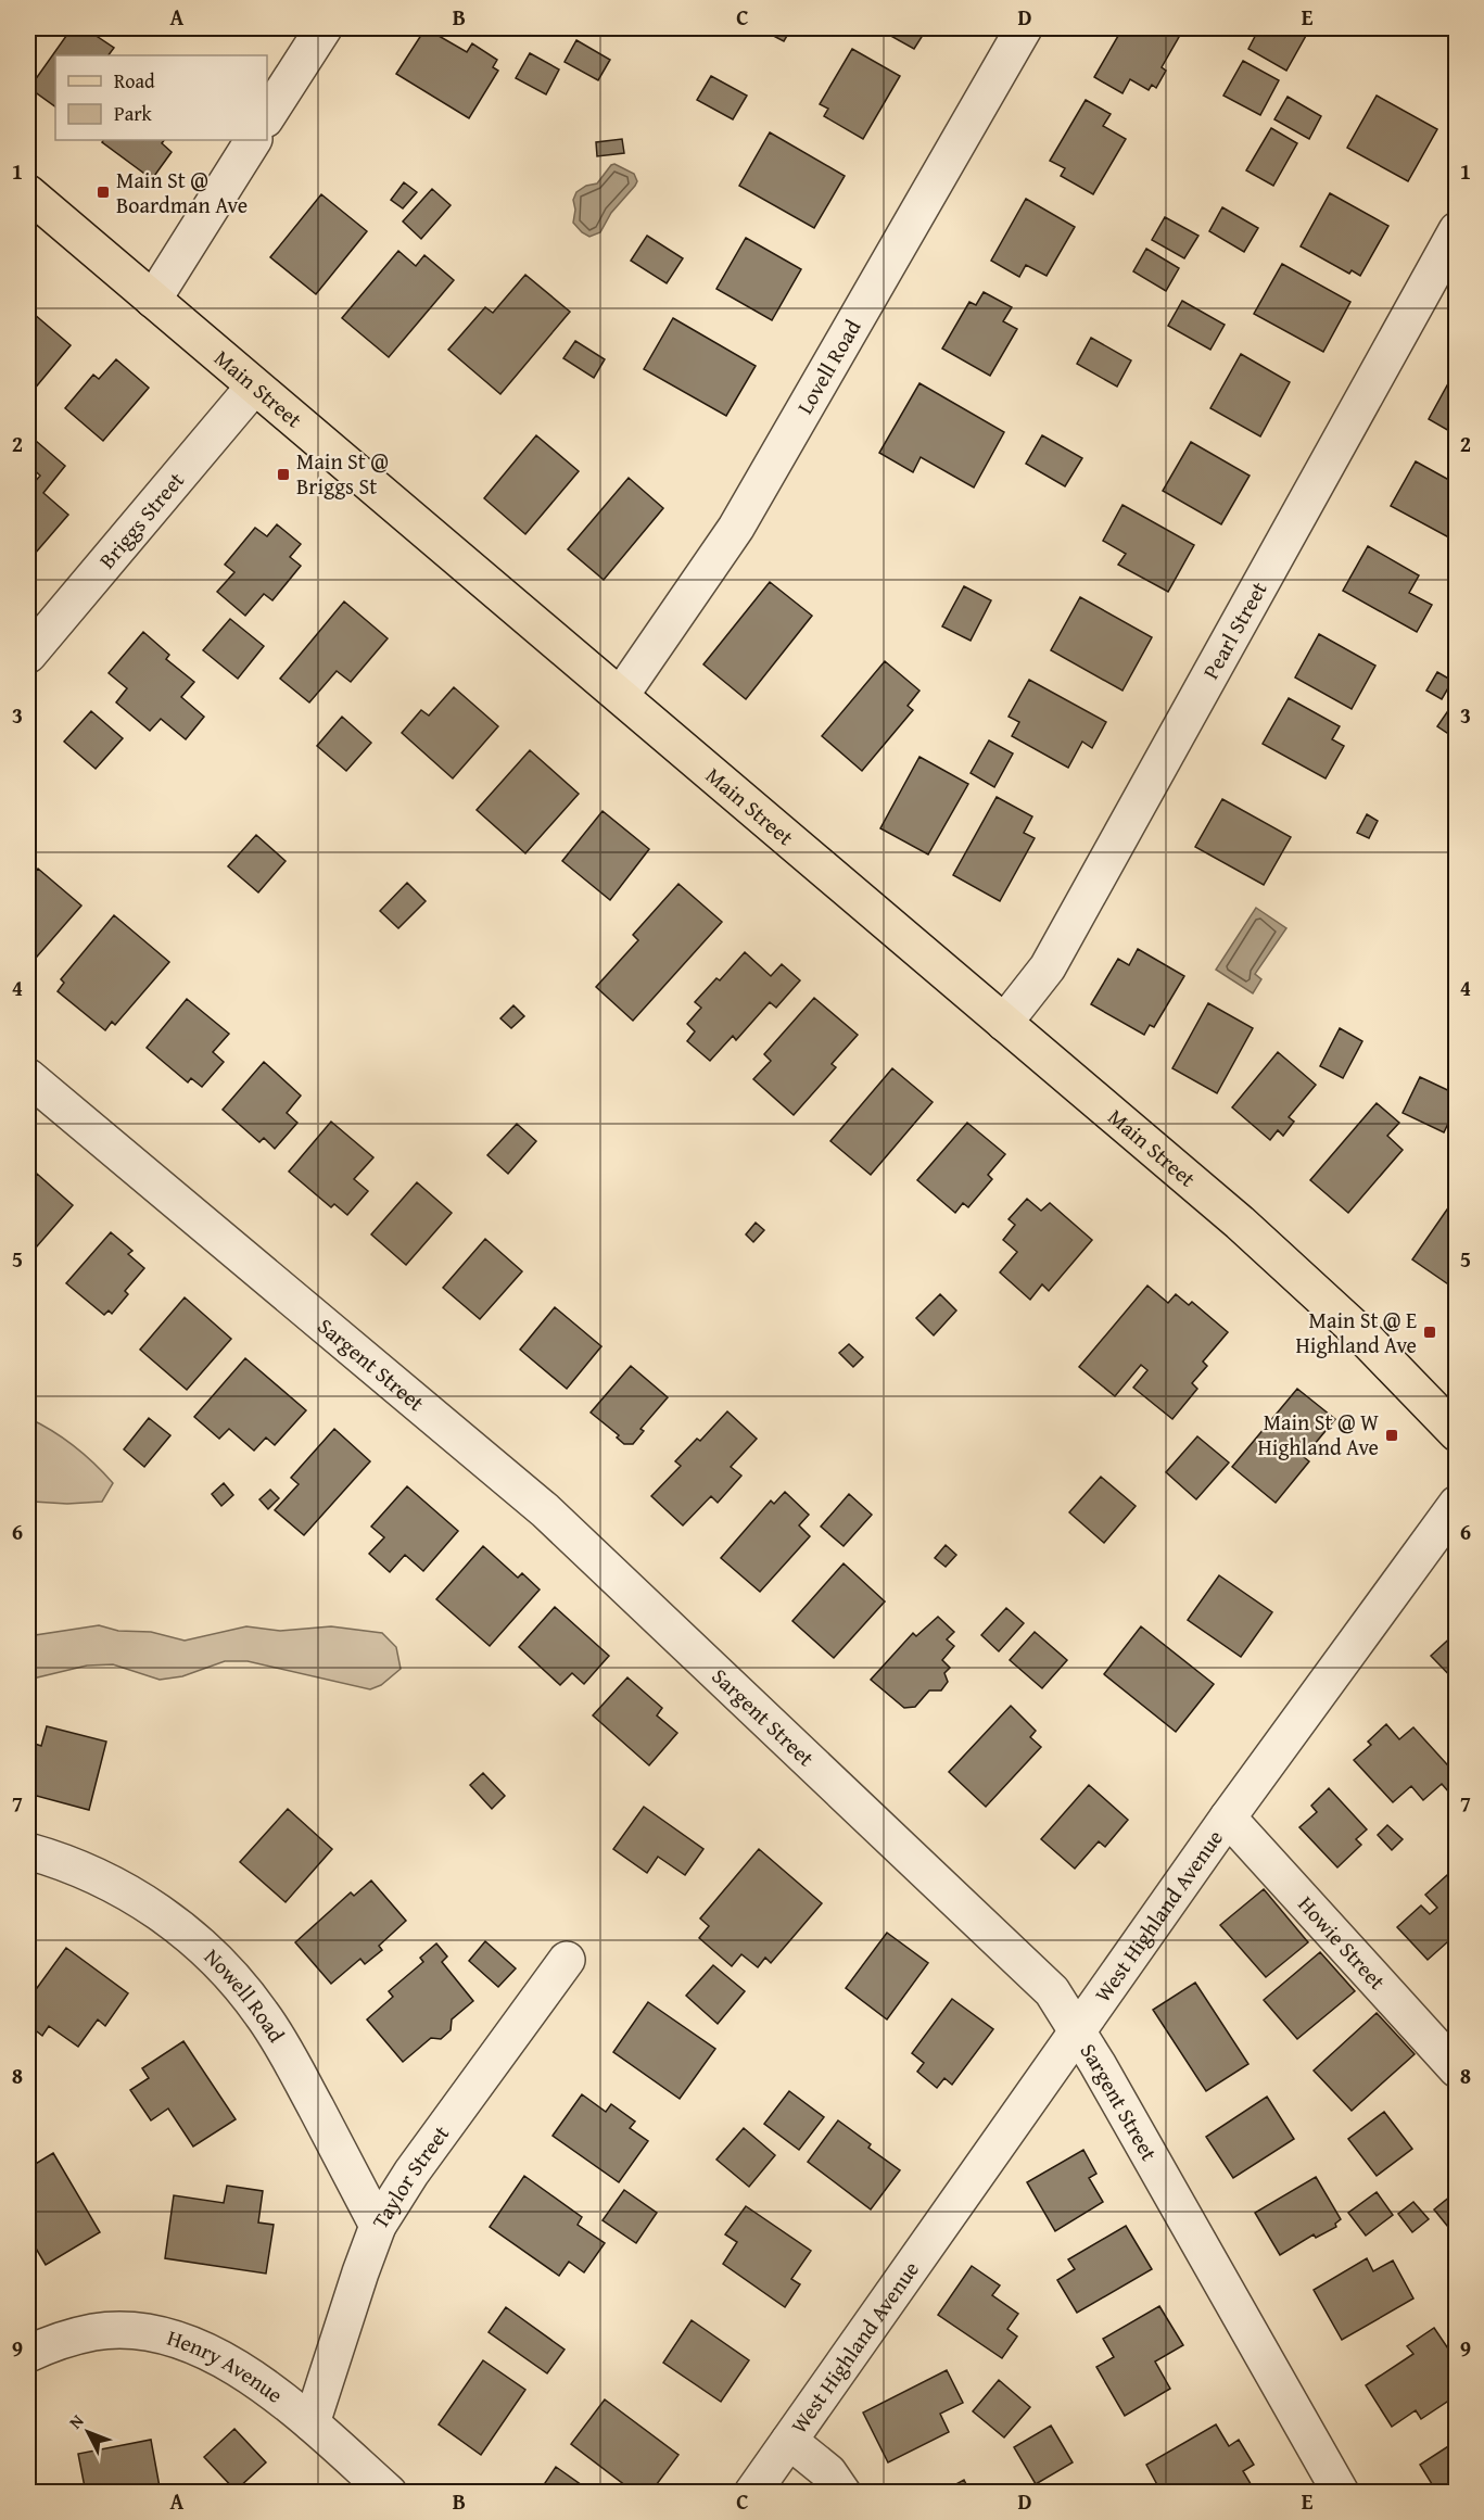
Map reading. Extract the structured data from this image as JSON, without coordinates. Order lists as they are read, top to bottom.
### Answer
{
  "streets": {
    "main road": ["Main Street"],
    "street": [
      "Lovell Road",
      "Briggs Street",
      "Pearl Street",
      "Sargent Street",
      "West Highland Avenue",
      "Howie Street",
      "Nowell Road",
      "Taylor Street",
      "Henry Avenue"
    ]
  },
  "crossings": [
    ["Lovell Road", "Main Street"],
    ["Main Street", "Briggs Street"],
    ["Main Street", "Pearl Street"],
    ["Sargent Street", "West Highland Avenue"],
    ["West Highland Avenue", "Howie Street"],
    ["Nowell Road", "Taylor Street"],
    ["Taylor Street", "Henry Avenue"]
  ],
  "places": {
    "transit": [
      "Main St @ Boardman Ave",
      "Main St @ Briggs St",
      "Main St @ E Highland Ave",
      "Main St @ W Highland Ave"
    ]
  },
  "legend": ["Road", "Park"],
  "north": "top left",
  "grid": {
    "columns": [
      "A",
      "B",
      "C",
      "D",
      "E"
    ],
    "rows": [
      "1",
      "2",
      "3",
      "4",
      "5",
      "6",
      "7",
      "8",
      "9"
    ]
  }
}
